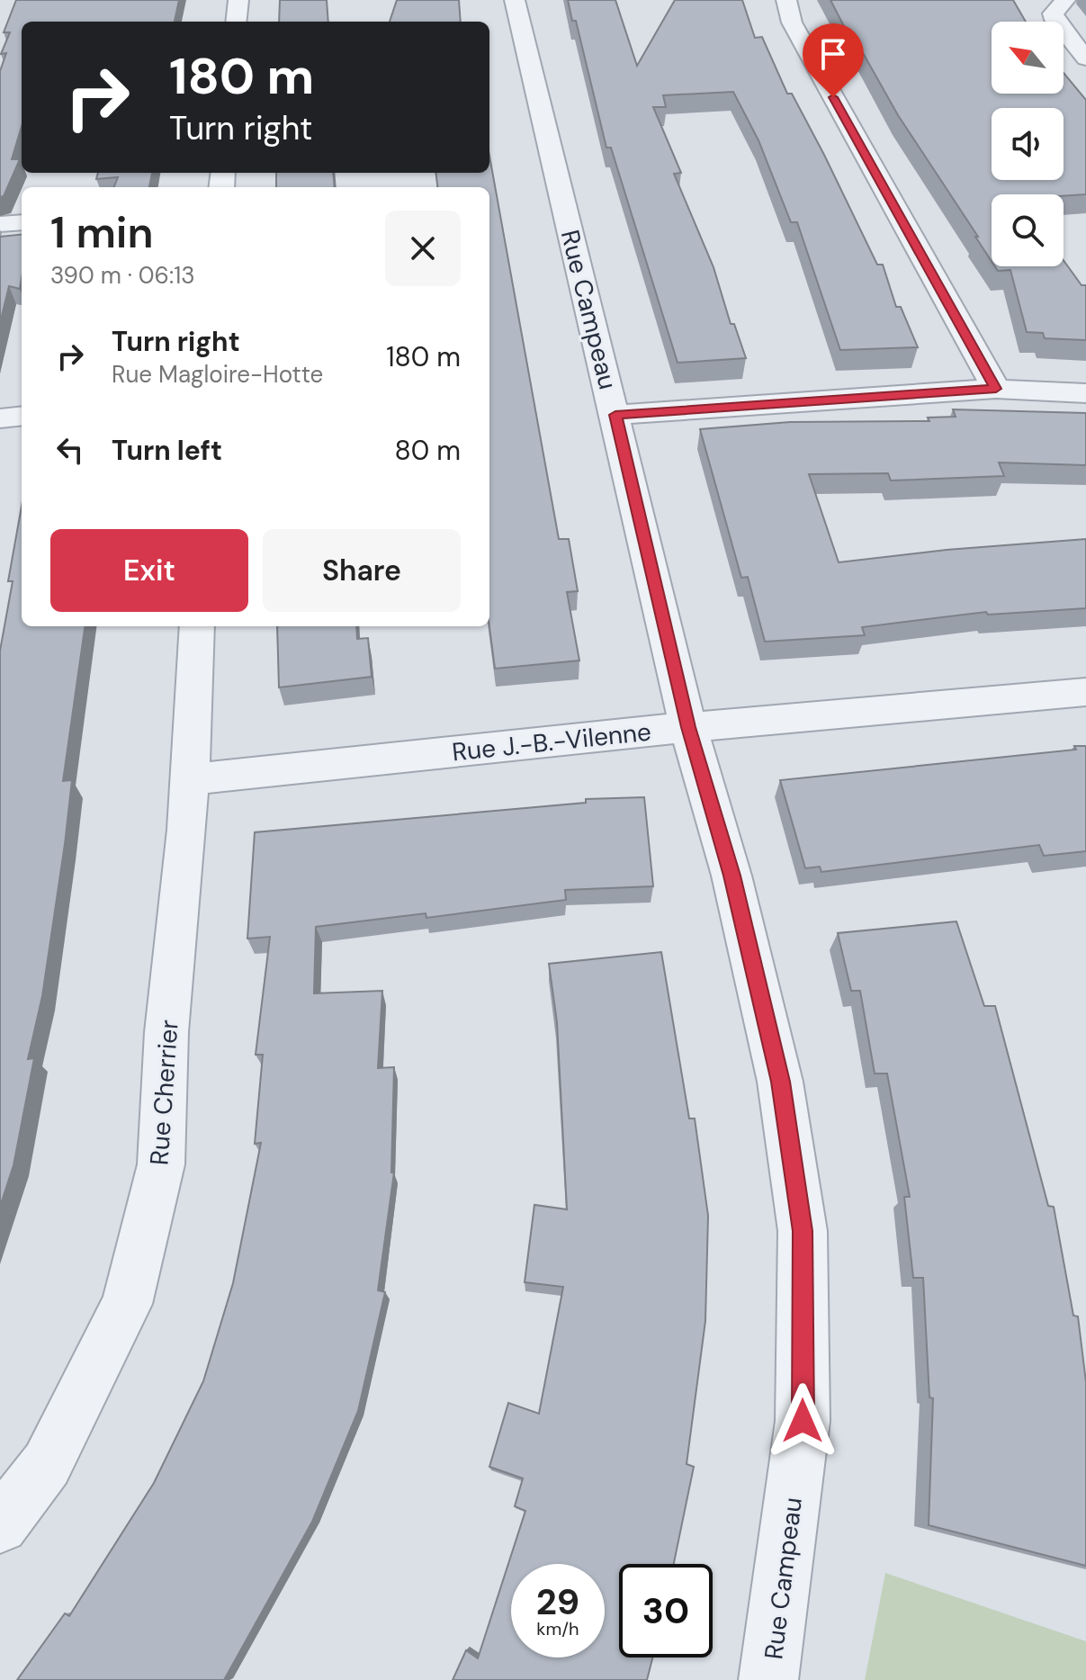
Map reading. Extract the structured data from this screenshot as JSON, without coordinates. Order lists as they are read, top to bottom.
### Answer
{
  "streets": {
    "street": ["Rue Campeau", "Rue J.-B.-Vilenne", "Rue Cherrier"]
  },
  "crossings": [
    ["Rue Campeau", "Rue J.-B.-Vilenne"],
    ["Rue J.-B.-Vilenne", "Rue Cherrier"]
  ],
  "north": "top left",
  "page": {
    "turn": ["180 m", "Turn right"],
    "heading": ["1 min", "390 m · 06:13"],
    "list": [
      {
        "name": "Turn right",
        "note": "Rue Magloire-Hotte",
        "value": "180 m"
      },
      {
        "name": "Turn left",
        "value": "80 m"
      }
    ],
    "buttons": ["Exit", "Share"],
    "speed": "29 km/h",
    "limit": "30"
  }
}
